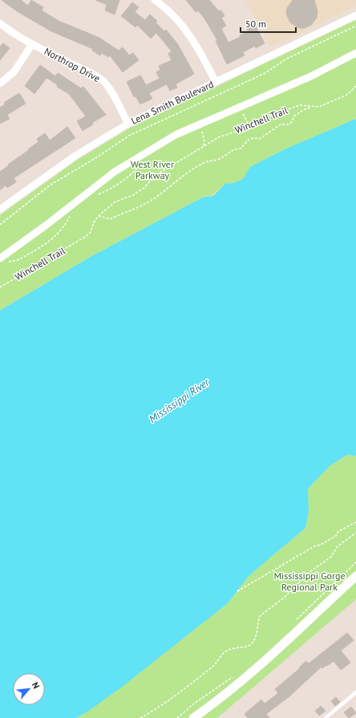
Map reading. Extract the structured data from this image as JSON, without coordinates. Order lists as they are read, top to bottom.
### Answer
{
  "streets": {
    "street": ["Northrop Drive", "Lena Smith Boulevard"],
    "path": ["Winchell Trail"]
  },
  "crossings": [
    ["Northrop Drive", "Lena Smith Boulevard"]
  ],
  "water": ["Mississippi River"],
  "parks": ["West River Parkway", "Mississippi Gorge Regional Park"],
  "scale_bar": "50 m",
  "north": "top right"
}
